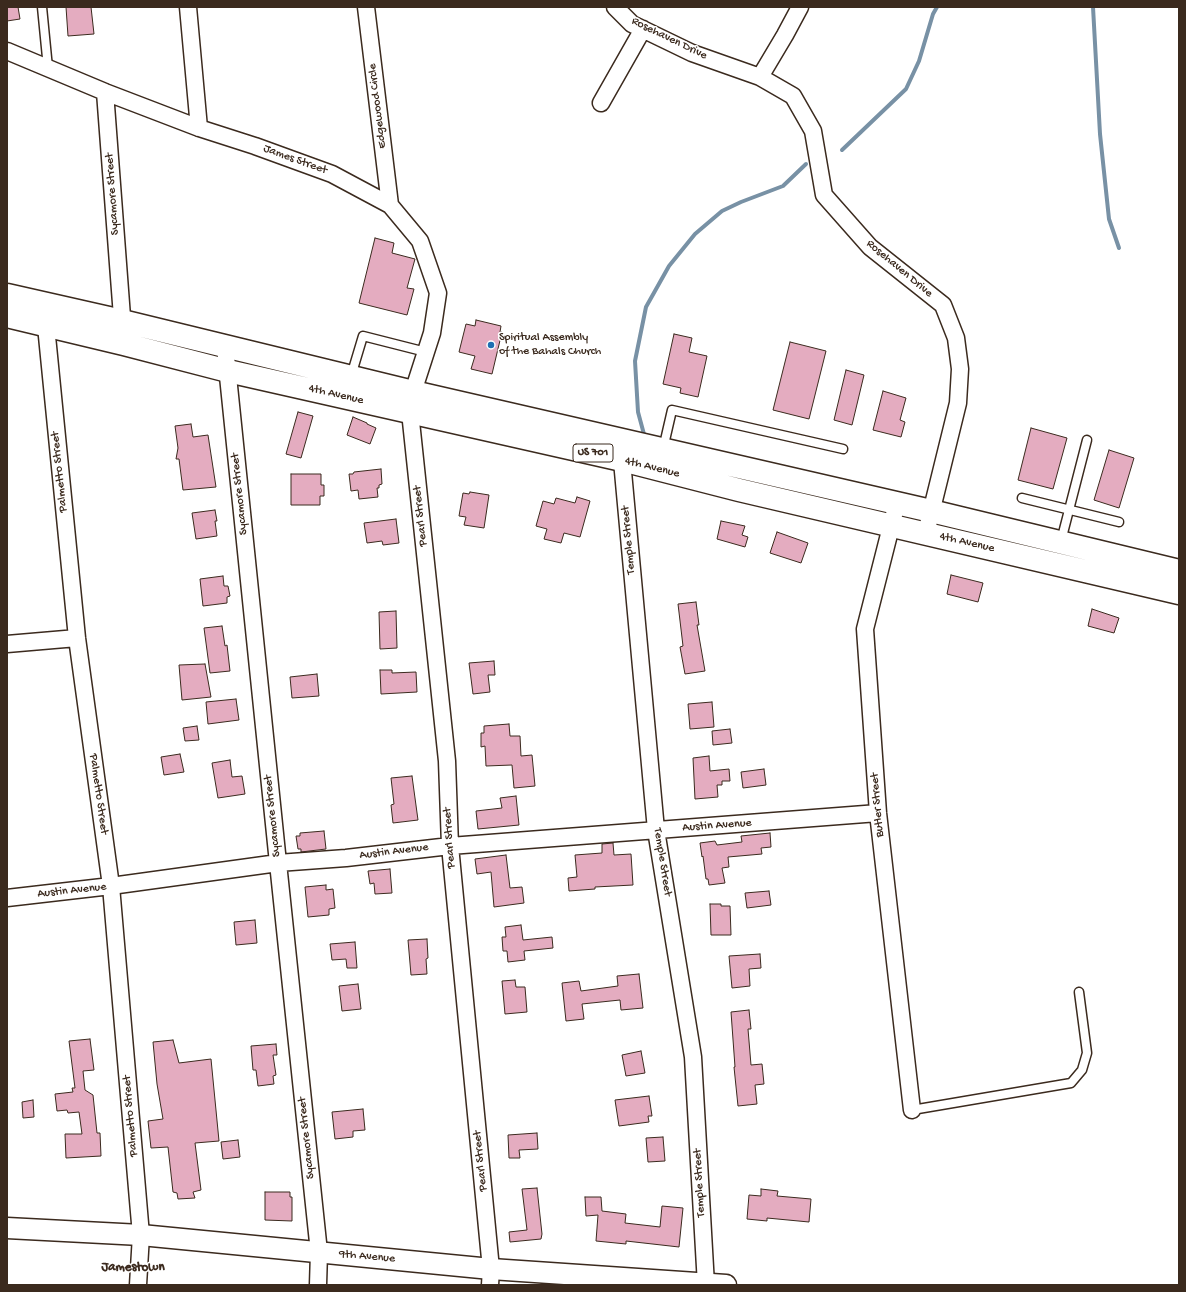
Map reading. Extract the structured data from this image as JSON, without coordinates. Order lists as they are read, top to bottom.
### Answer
{
  "streets": {
    "main road": ["4th Avenue", "US 701"],
    "street": [
      "Rosehaven Drive",
      "Edgewood Circle",
      "James Street",
      "Sycamore Street",
      "Palmetto Street",
      "Pearl Street",
      "Temple Street",
      "Butler Street",
      "Austin Avenue",
      "9th Avenue"
    ]
  },
  "crossings": [
    ["Rosehaven Drive", "4th Avenue"],
    ["Edgewood Circle", "James Street"],
    ["James Street", "Sycamore Street"],
    ["James Street", "4th Avenue"],
    ["James Street", "Pearl Street"],
    ["Sycamore Street", "4th Avenue"],
    ["Sycamore Street", "Austin Avenue"],
    ["Sycamore Street", "9th Avenue"],
    ["4th Avenue", "Palmetto Street"],
    ["4th Avenue", "Pearl Street"],
    ["4th Avenue", "Temple Street"],
    ["4th Avenue", "Butler Street"],
    ["Palmetto Street", "Austin Avenue"],
    ["Palmetto Street", "9th Avenue"],
    ["Pearl Street", "Austin Avenue"],
    ["Pearl Street", "9th Avenue"],
    ["Temple Street", "Austin Avenue"],
    ["Temple Street", "9th Avenue"],
    ["Butler Street", "Austin Avenue"]
  ],
  "districts": ["Jamestown"],
  "places": ["Spiritual Assembly of the Bahals Church"]
}
